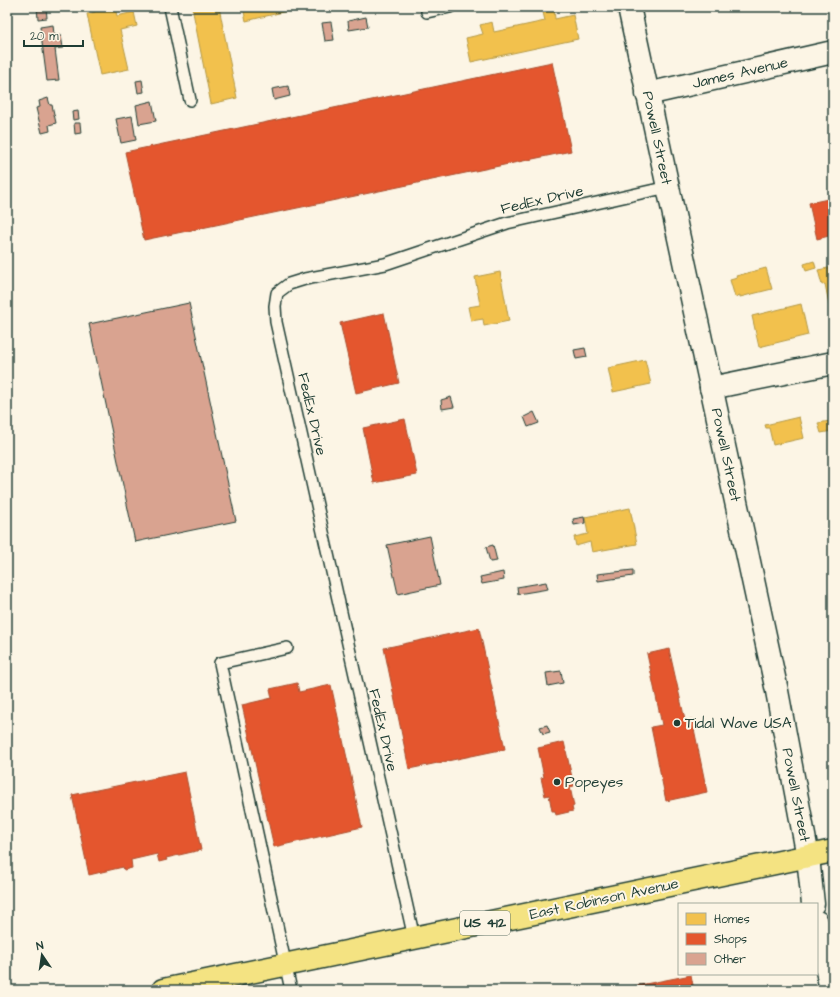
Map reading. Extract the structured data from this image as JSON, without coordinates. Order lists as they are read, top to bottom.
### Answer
{
  "streets": {
    "highway": ["East Robinson Avenue", "US 412"],
    "street": ["James Avenue", "Powell Street"],
    "lane": ["FedEx Drive"]
  },
  "crossings": [
    ["James Avenue", "Powell Street"],
    ["Powell Street", "FedEx Drive"],
    ["Powell Street", "East Robinson Avenue"],
    ["FedEx Drive", "East Robinson Avenue"]
  ],
  "places": ["Tidal Wave USA", "Popeyes"],
  "legend": ["Homes", "Shops", "Other"],
  "scale_bar": "20 m",
  "north": "top"
}
